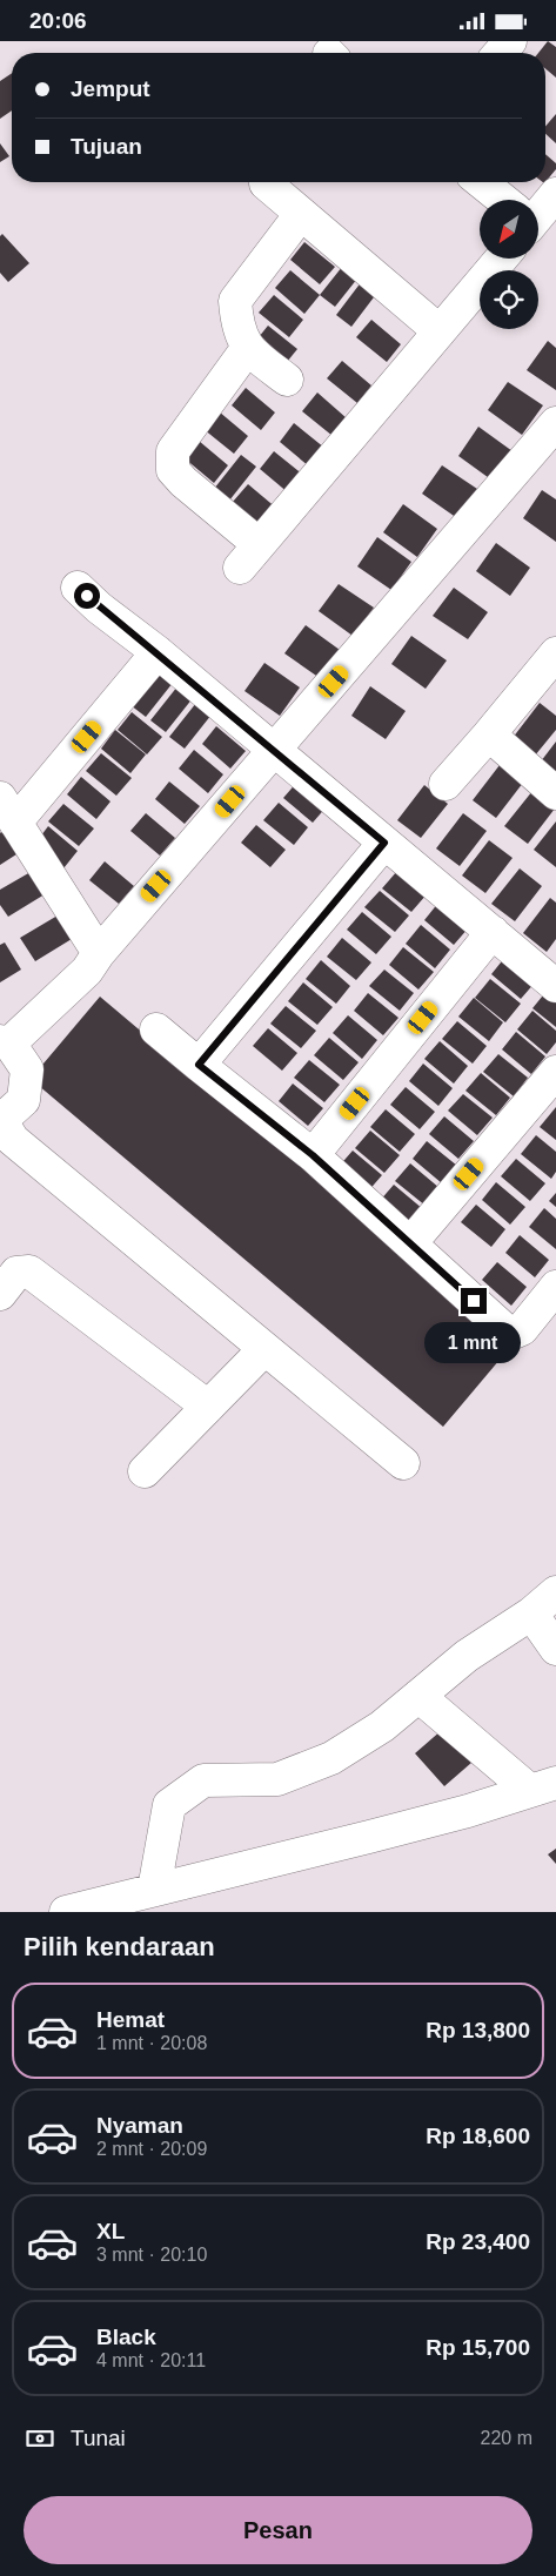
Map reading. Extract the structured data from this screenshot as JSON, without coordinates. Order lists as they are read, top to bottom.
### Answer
{
  "north": "bottom left",
  "page": {
    "status": "20:06",
    "banner": ["Jemput", "Tujuan"],
    "bubble": "1 mnt",
    "heading": "Pilih kendaraan",
    "list": [
      {
        "name": "Hemat",
        "note": "1 mnt · 20:08",
        "value": "Rp 13,800"
      },
      {
        "name": "Nyaman",
        "note": "2 mnt · 20:09",
        "value": "Rp 18,600"
      },
      {
        "name": "XL",
        "note": "3 mnt · 20:10",
        "value": "Rp 23,400"
      },
      {
        "name": "Black",
        "note": "4 mnt · 20:11",
        "value": "Rp 15,700"
      }
    ],
    "pay": ["Tunai", "220 m"],
    "buttons": "Pesan"
  }
}
